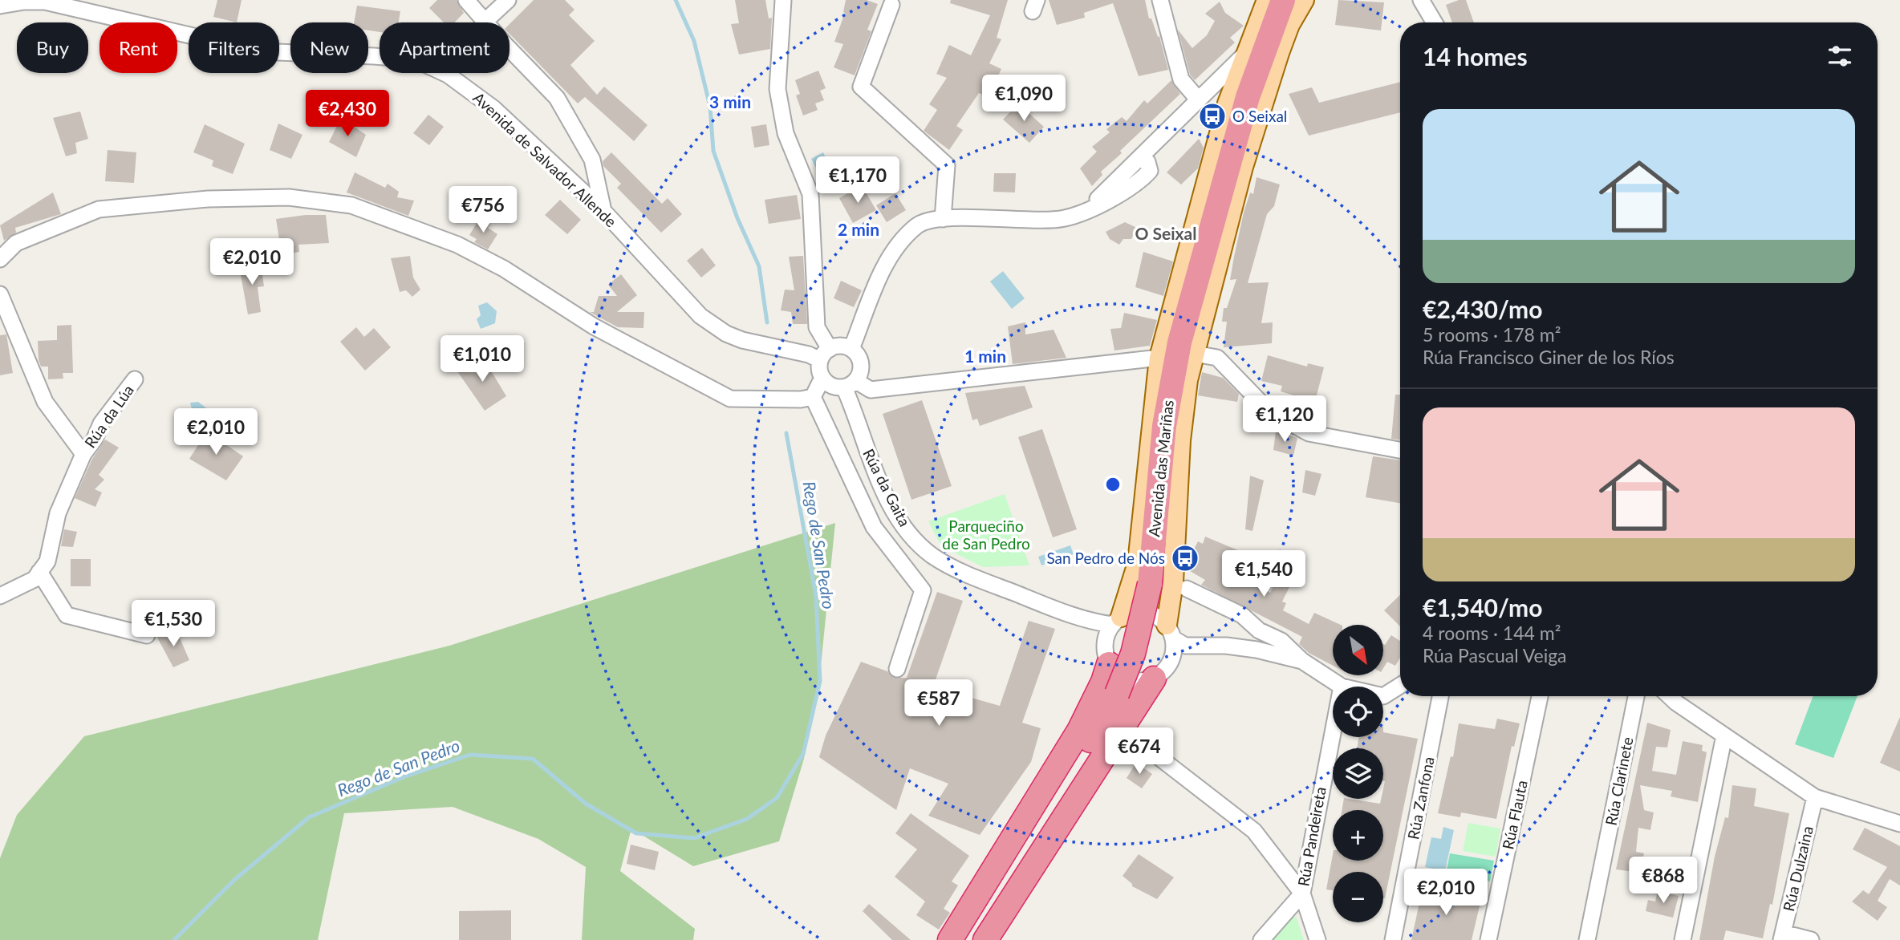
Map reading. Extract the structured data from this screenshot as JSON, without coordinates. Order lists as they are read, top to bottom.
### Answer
{
  "streets": {
    "highway": ["Avenida das Mariñas"],
    "street": [
      "Avenida de Salvador Allende",
      "Rúa da Lúa",
      "Rúa da Gaita",
      "Rúa Clarinete",
      "Rúa Zanfona",
      "Rúa Flauta",
      "Rúa Pandeireta",
      "Rúa Dulzaina"
    ]
  },
  "crossings": [
    ["Avenida de Salvador Allende", "Rúa da Gaita"]
  ],
  "districts": ["O Seixal"],
  "water": ["Rego de San Pedro"],
  "parks": ["Parqueciño de San Pedro"],
  "places": {
    "bus stop": ["O Seixal", "San Pedro de Nós"]
  },
  "north": "bottom right",
  "page": {
    "chip": [
      "Buy",
      "Rent",
      "Filters",
      "New",
      "Apartment"
    ],
    "heading": "14 homes",
    "price": [
      "€1,090",
      "€2,430",
      "€1,170",
      "€756",
      "€2,010",
      "€1,010",
      "€1,120",
      "€2,010",
      "€1,540",
      "€1,530",
      "€587",
      "€674",
      "€868",
      "€2,010"
    ],
    "list": [
      {
        "name": "€2,430/mo",
        "note": "5 rooms · 178 m² · Rúa Francisco Giner de los Ríos"
      },
      {
        "name": "€1,540/mo",
        "note": "4 rooms · 144 m² · Rúa Pascual Veiga"
      }
    ],
    "map_buttons": ["+", "−"]
  },
  "rings": ["3 min", "2 min", "1 min"]
}
